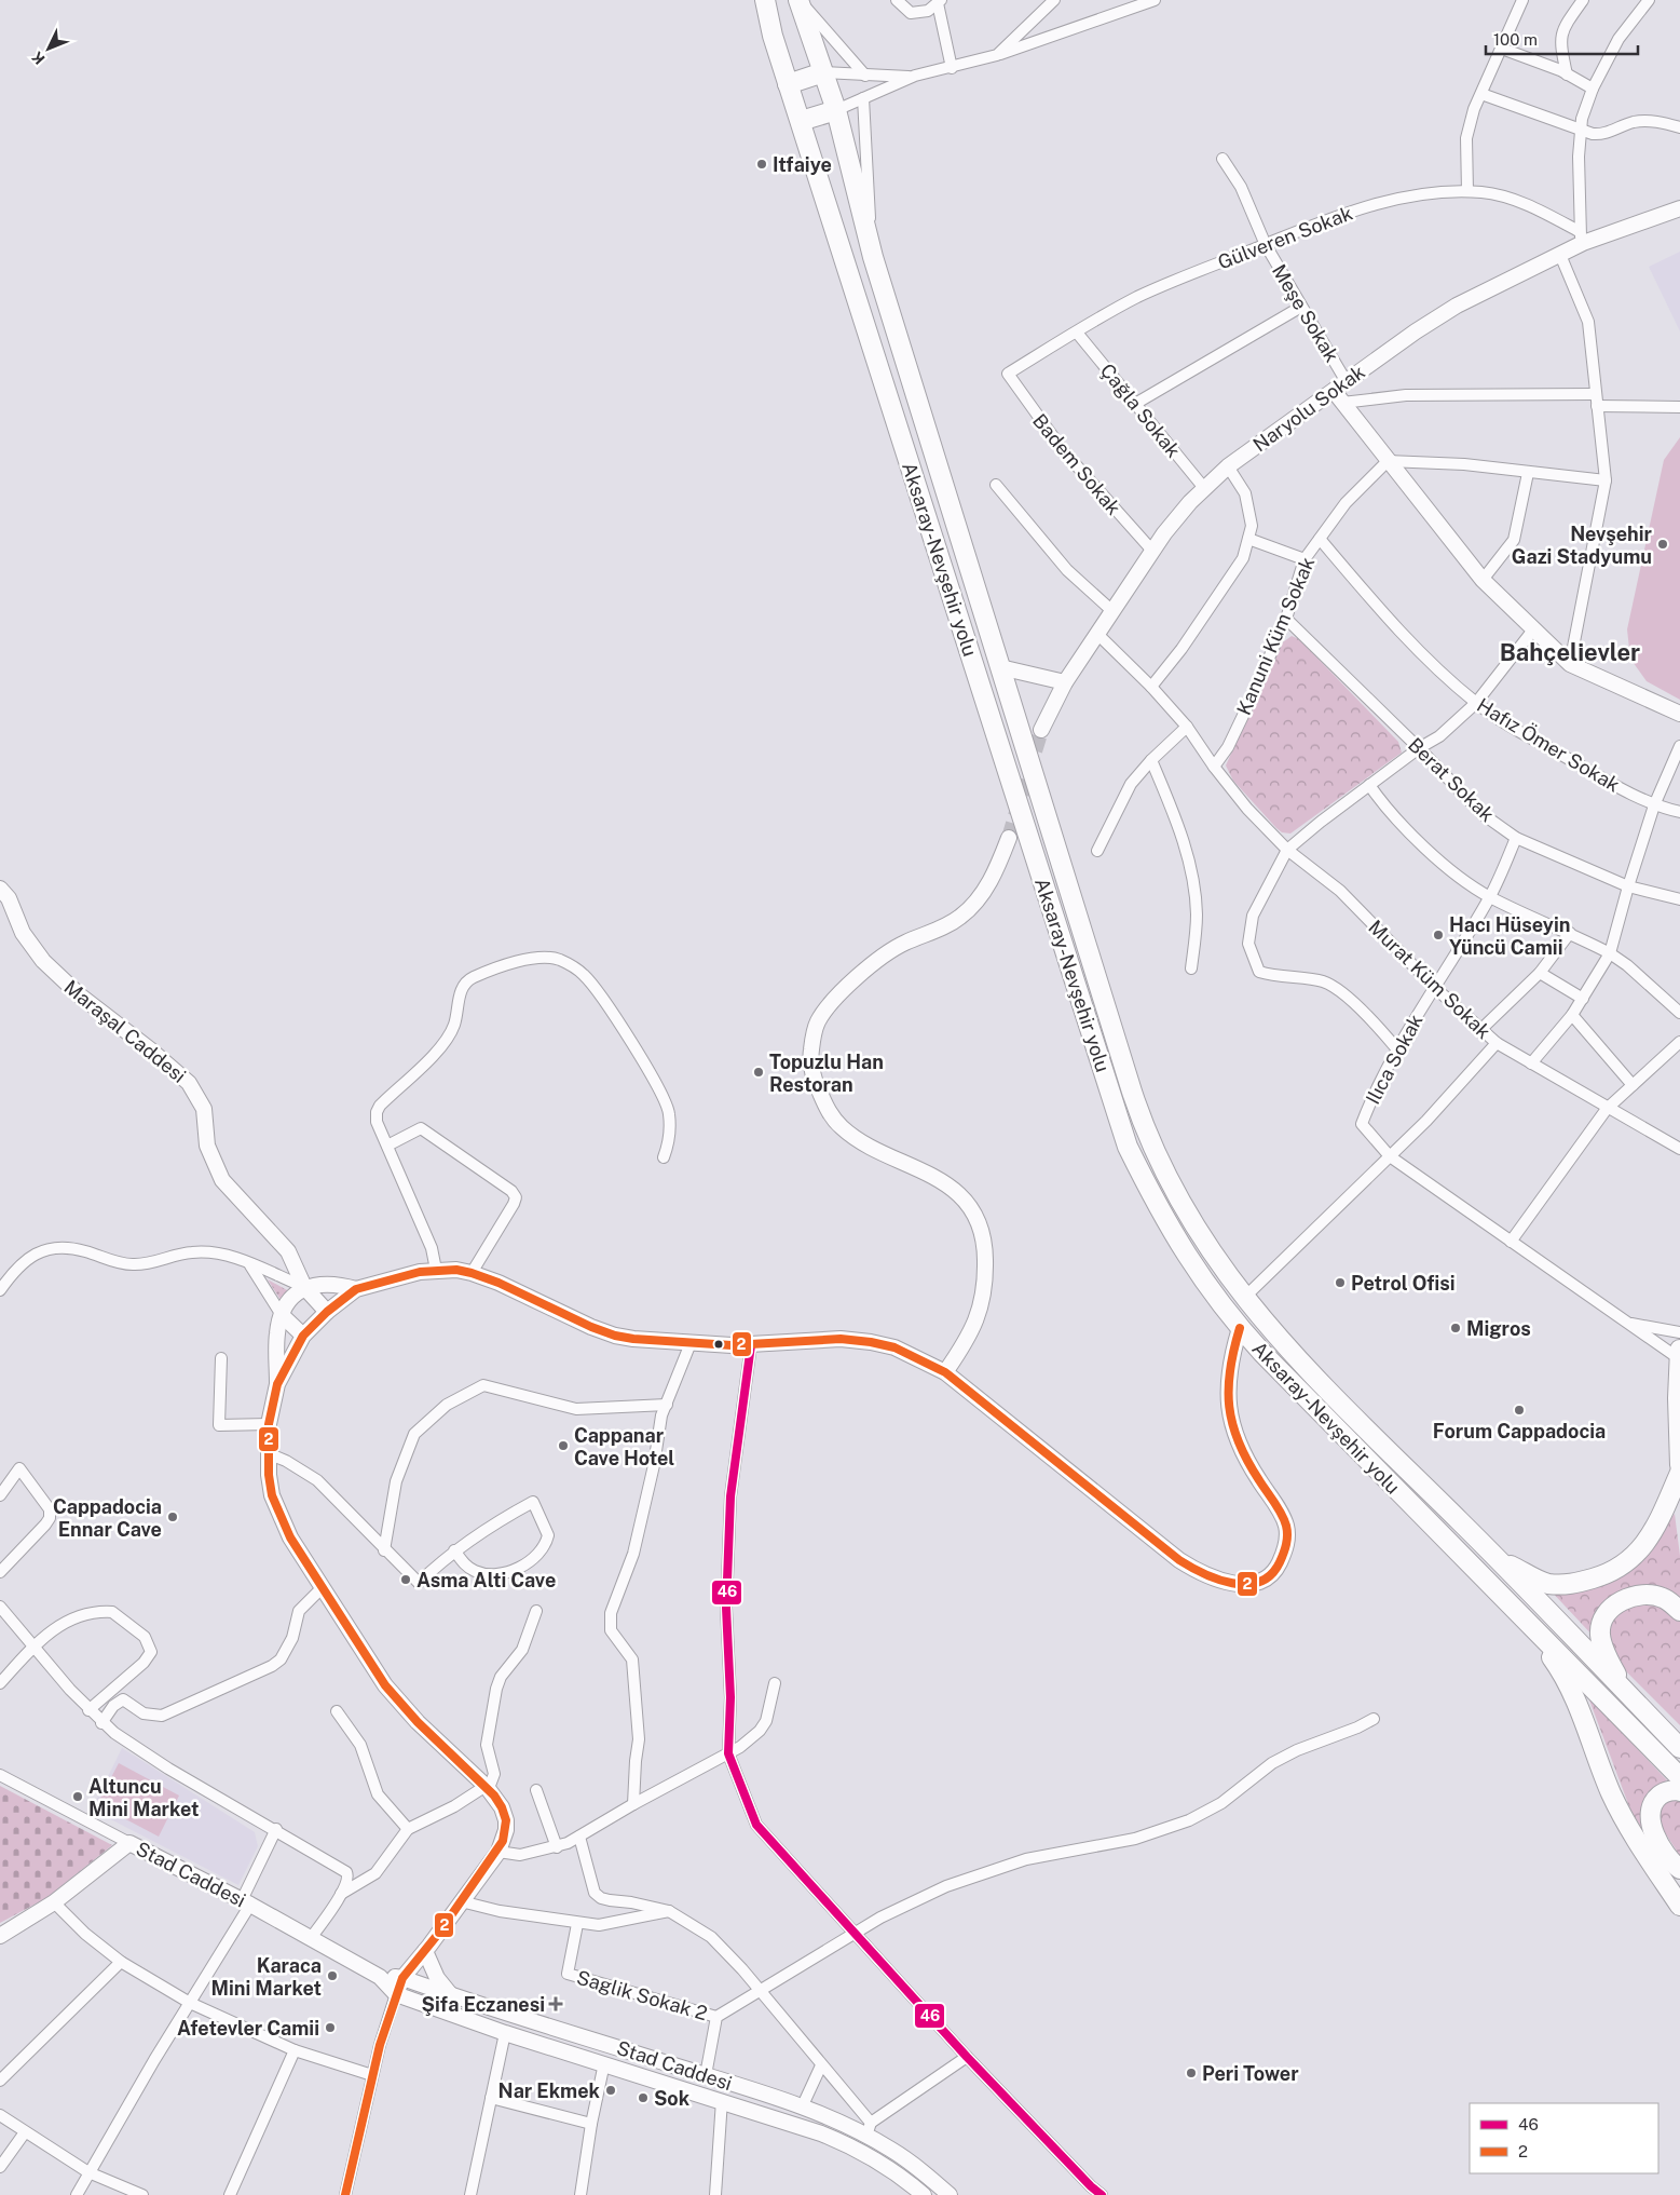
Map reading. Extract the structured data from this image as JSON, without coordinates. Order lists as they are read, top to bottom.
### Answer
{
  "streets": {
    "highway": ["Aksaray-Nevşehir yolu"],
    "street": [
      "Gülveren Sokak",
      "Meşe Sokak",
      "Naryolu Sokak",
      "Çağla Sokak",
      "Badem Sokak",
      "Kanuni Küm Sokak",
      "Hafız Ömer Sokak",
      "Berat Sokak",
      "Murat Küm Sokak",
      "Maraşal Caddesi",
      "Ilıca Sokak",
      "Stad Caddesi",
      "Saglik Sokak 2"
    ]
  },
  "crossings": [
    ["Gülveren Sokak", "Meşe Sokak"],
    ["Gülveren Sokak", "Naryolu Sokak"],
    ["Gülveren Sokak", "Çağla Sokak"],
    ["Gülveren Sokak", "Badem Sokak"],
    ["Meşe Sokak", "Naryolu Sokak"],
    ["Naryolu Sokak", "Çağla Sokak"],
    ["Naryolu Sokak", "Badem Sokak"],
    ["Naryolu Sokak", "Murat Küm Sokak"],
    ["Kanuni Küm Sokak", "Hafız Ömer Sokak"],
    ["Kanuni Küm Sokak", "Berat Sokak"],
    ["Kanuni Küm Sokak", "Murat Küm Sokak"],
    ["Berat Sokak", "Ilıca Sokak"],
    ["Murat Küm Sokak", "Ilıca Sokak"]
  ],
  "districts": ["Bahçelievler"],
  "places": {
    "other": [
      "Itfaiye",
      "Nevşehir Gazi Stadyumu",
      "Hacı Hüseyin Yüncü Camii",
      "Topuzlu Han Restoran",
      "Petrol Ofisi",
      "Migros",
      "Forum Cappadocia",
      "Cappanar Cave Hotel",
      "Cappadocia Ennar Cave",
      "Asma Alti Cave",
      "Altuncu Mini Market",
      "Karaca Mini Market",
      "Afetevler Camii",
      "Peri Tower",
      "Nar Ekmek",
      "Sok"
    ],
    "health": ["Şifa Eczanesi"]
  },
  "lines": ["transit line 2", "transit line 46"],
  "legend": ["46", "2"],
  "scale_bar": "100 m",
  "north": "bottom left"
}
